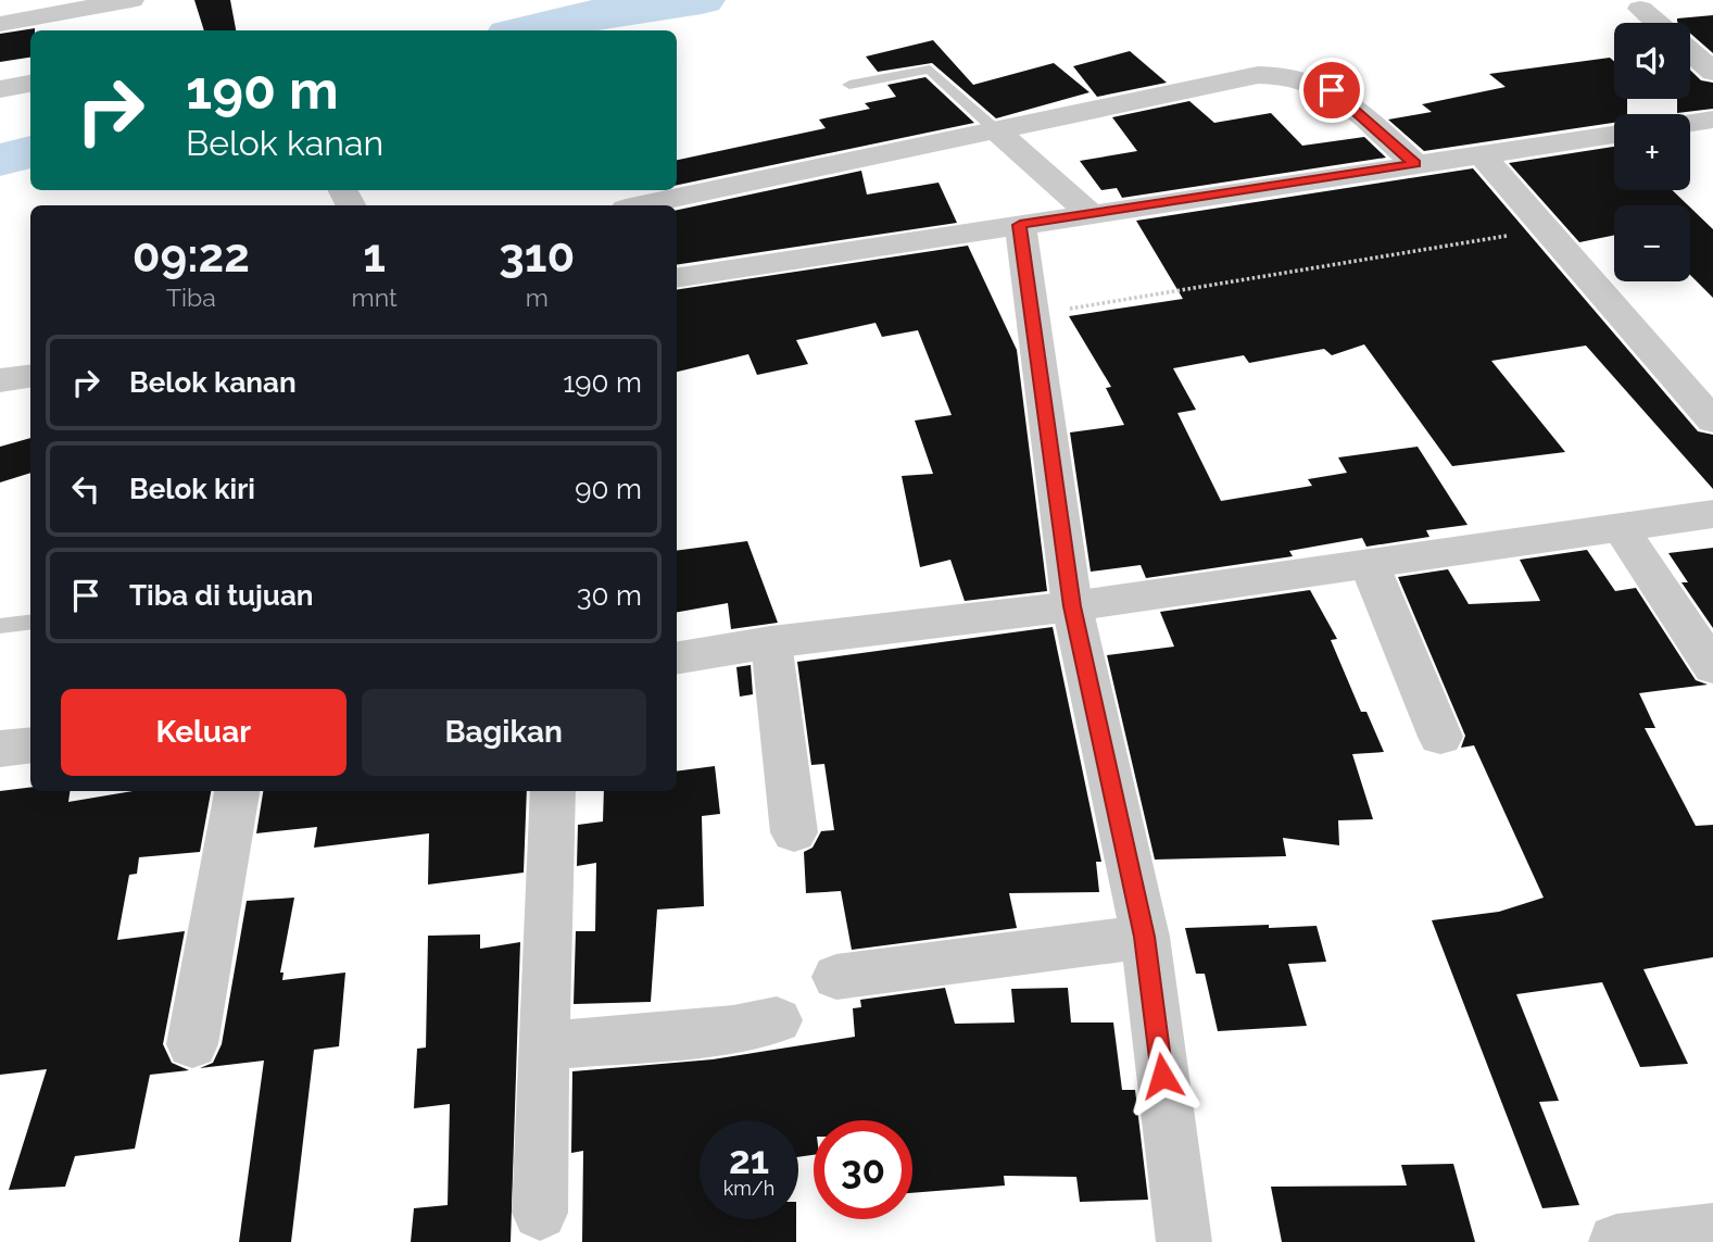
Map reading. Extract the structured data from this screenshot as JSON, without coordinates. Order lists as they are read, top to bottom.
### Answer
{
  "page": {
    "map_buttons": ["+", "−"],
    "turn": ["190 m", "Belok kanan"],
    "eta": [
      "09:22",
      "Tiba",
      "1",
      "mnt",
      "310",
      "m"
    ],
    "list": [
      {
        "name": "Belok kanan",
        "value": "190 m"
      },
      {
        "name": "Belok kiri",
        "value": "90 m"
      },
      {
        "name": "Tiba di tujuan",
        "value": "30 m"
      }
    ],
    "buttons": ["Keluar", "Bagikan"],
    "speed": "21 km/h",
    "limit": "30"
  }
}
